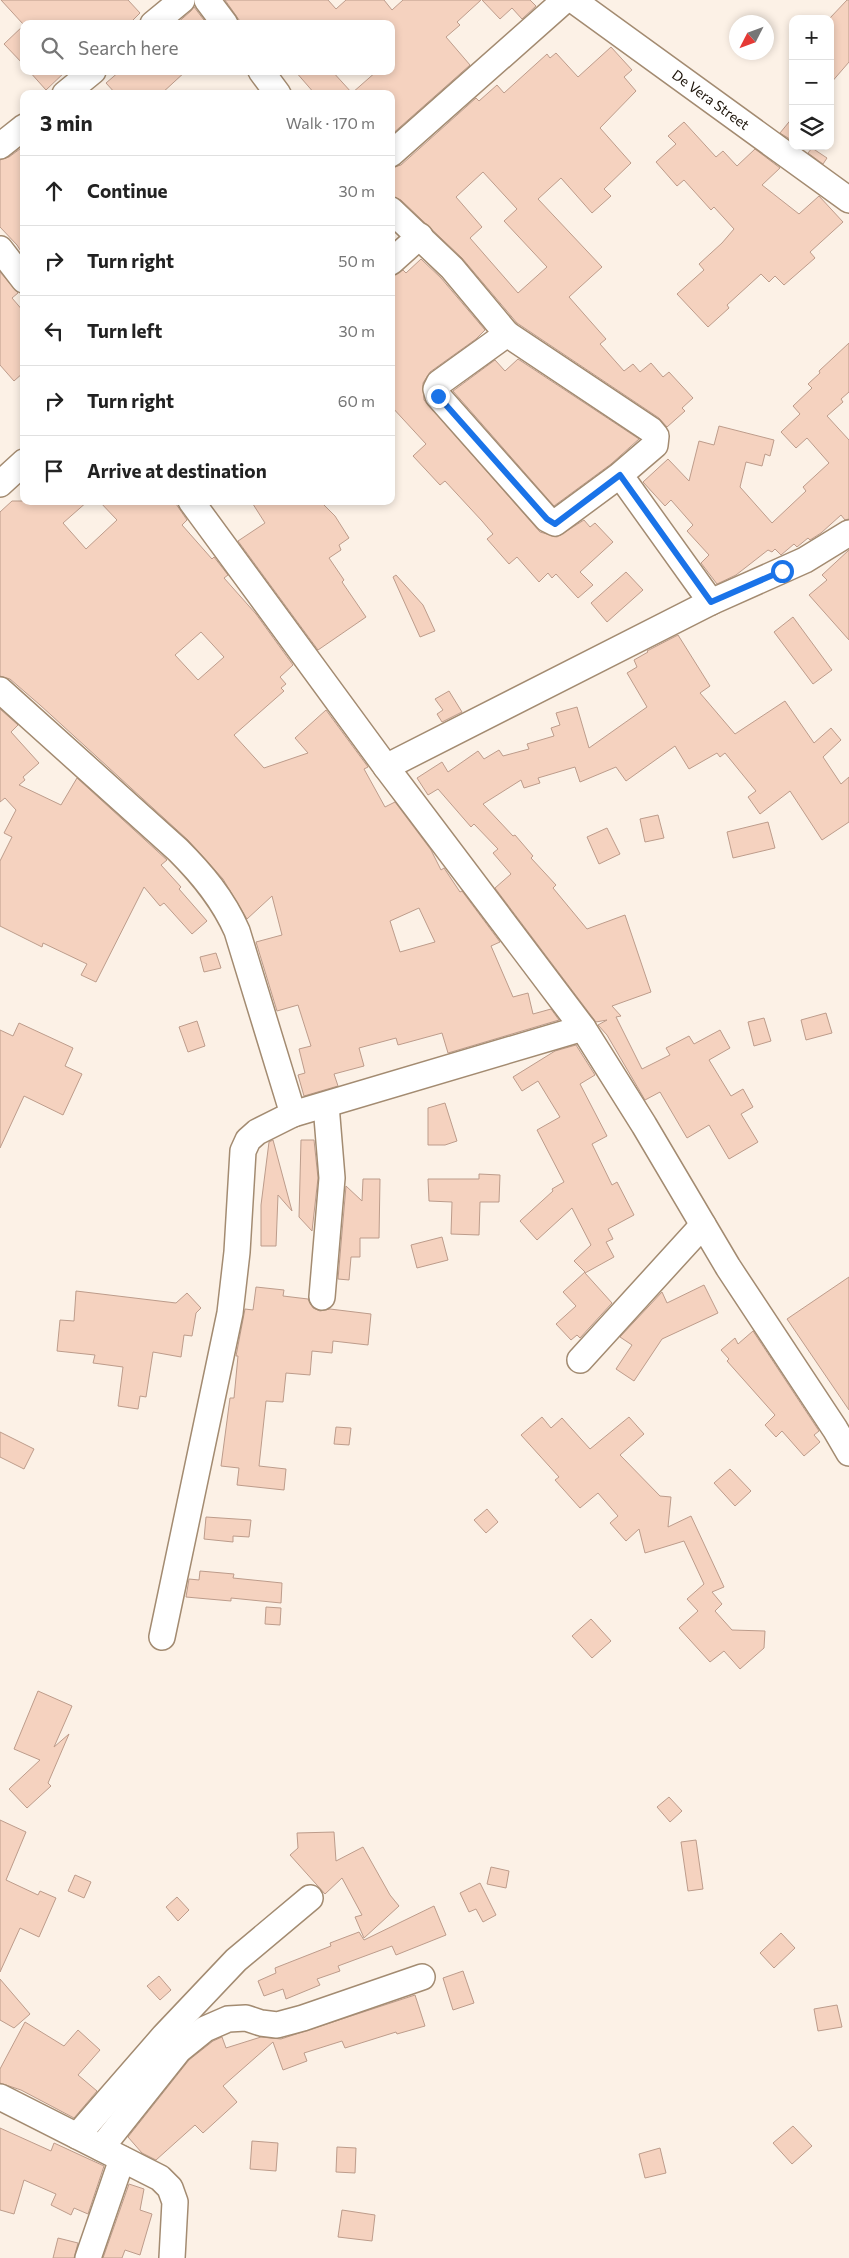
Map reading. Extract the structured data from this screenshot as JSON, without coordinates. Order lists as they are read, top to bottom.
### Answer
{
  "streets": {
    "street": ["De Vera Street"]
  },
  "north": "bottom left",
  "page": {
    "map_buttons": ["+", "−"],
    "search": "Search here",
    "heading": ["3 min", "Walk · 170 m"],
    "list": [
      ["Continue", "30 m"],
      ["Turn right", "50 m"],
      ["Turn left", "30 m"],
      ["Turn right", "60 m"],
      "Arrive at destination"
    ]
  }
}
